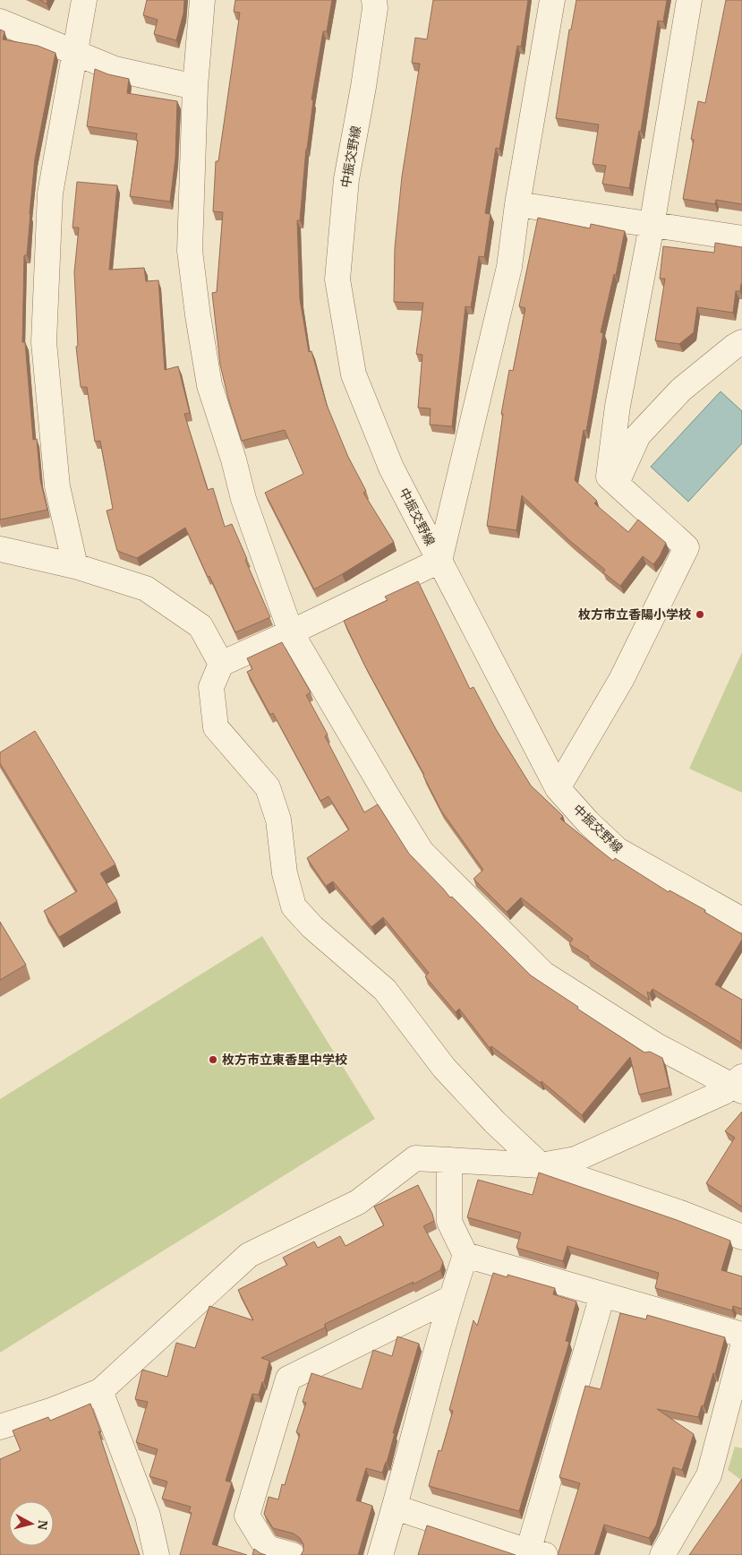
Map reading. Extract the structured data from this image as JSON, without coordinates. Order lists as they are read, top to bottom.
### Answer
{
  "streets": {
    "street": ["中振交野線"]
  },
  "places": ["枚方市立香陽小学校", "枚方市立東香里中学校"],
  "north": "right"
}
